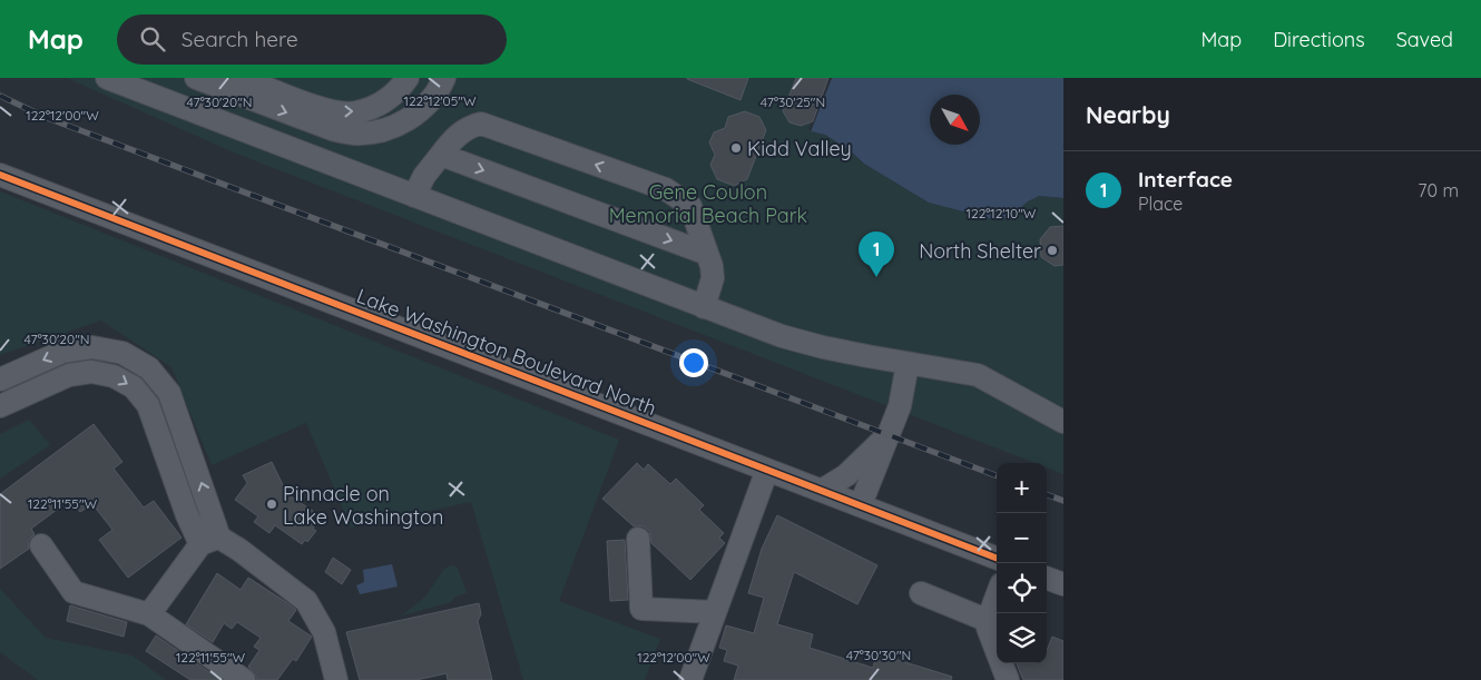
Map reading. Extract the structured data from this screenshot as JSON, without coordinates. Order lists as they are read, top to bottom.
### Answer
{
  "streets": {
    "street": ["Lake Washington Boulevard North"]
  },
  "parks": ["Gene Coulon Memorial Beach Park"],
  "places": ["Kidd Valley", "North Shelter", "Pinnacle on Lake Washington"],
  "north": "bottom right",
  "page": {
    "header": "Map",
    "search": "Search here",
    "nav": ["Map", "Directions", "Saved"],
    "heading": "Nearby",
    "list": [
      {
        "mark": "1",
        "name": "Interface",
        "note": "Place",
        "value": "70 m"
      }
    ],
    "pins": "1",
    "map_buttons": ["+", "−"]
  },
  "coordinates": [
    "122°12'05\"W",
    "47°30'20\"N",
    "47°30'25\"N",
    "122°12'00\"W",
    "122°12'10\"W",
    "122°11'55\"W",
    "47°30'30\"N"
  ]
}
